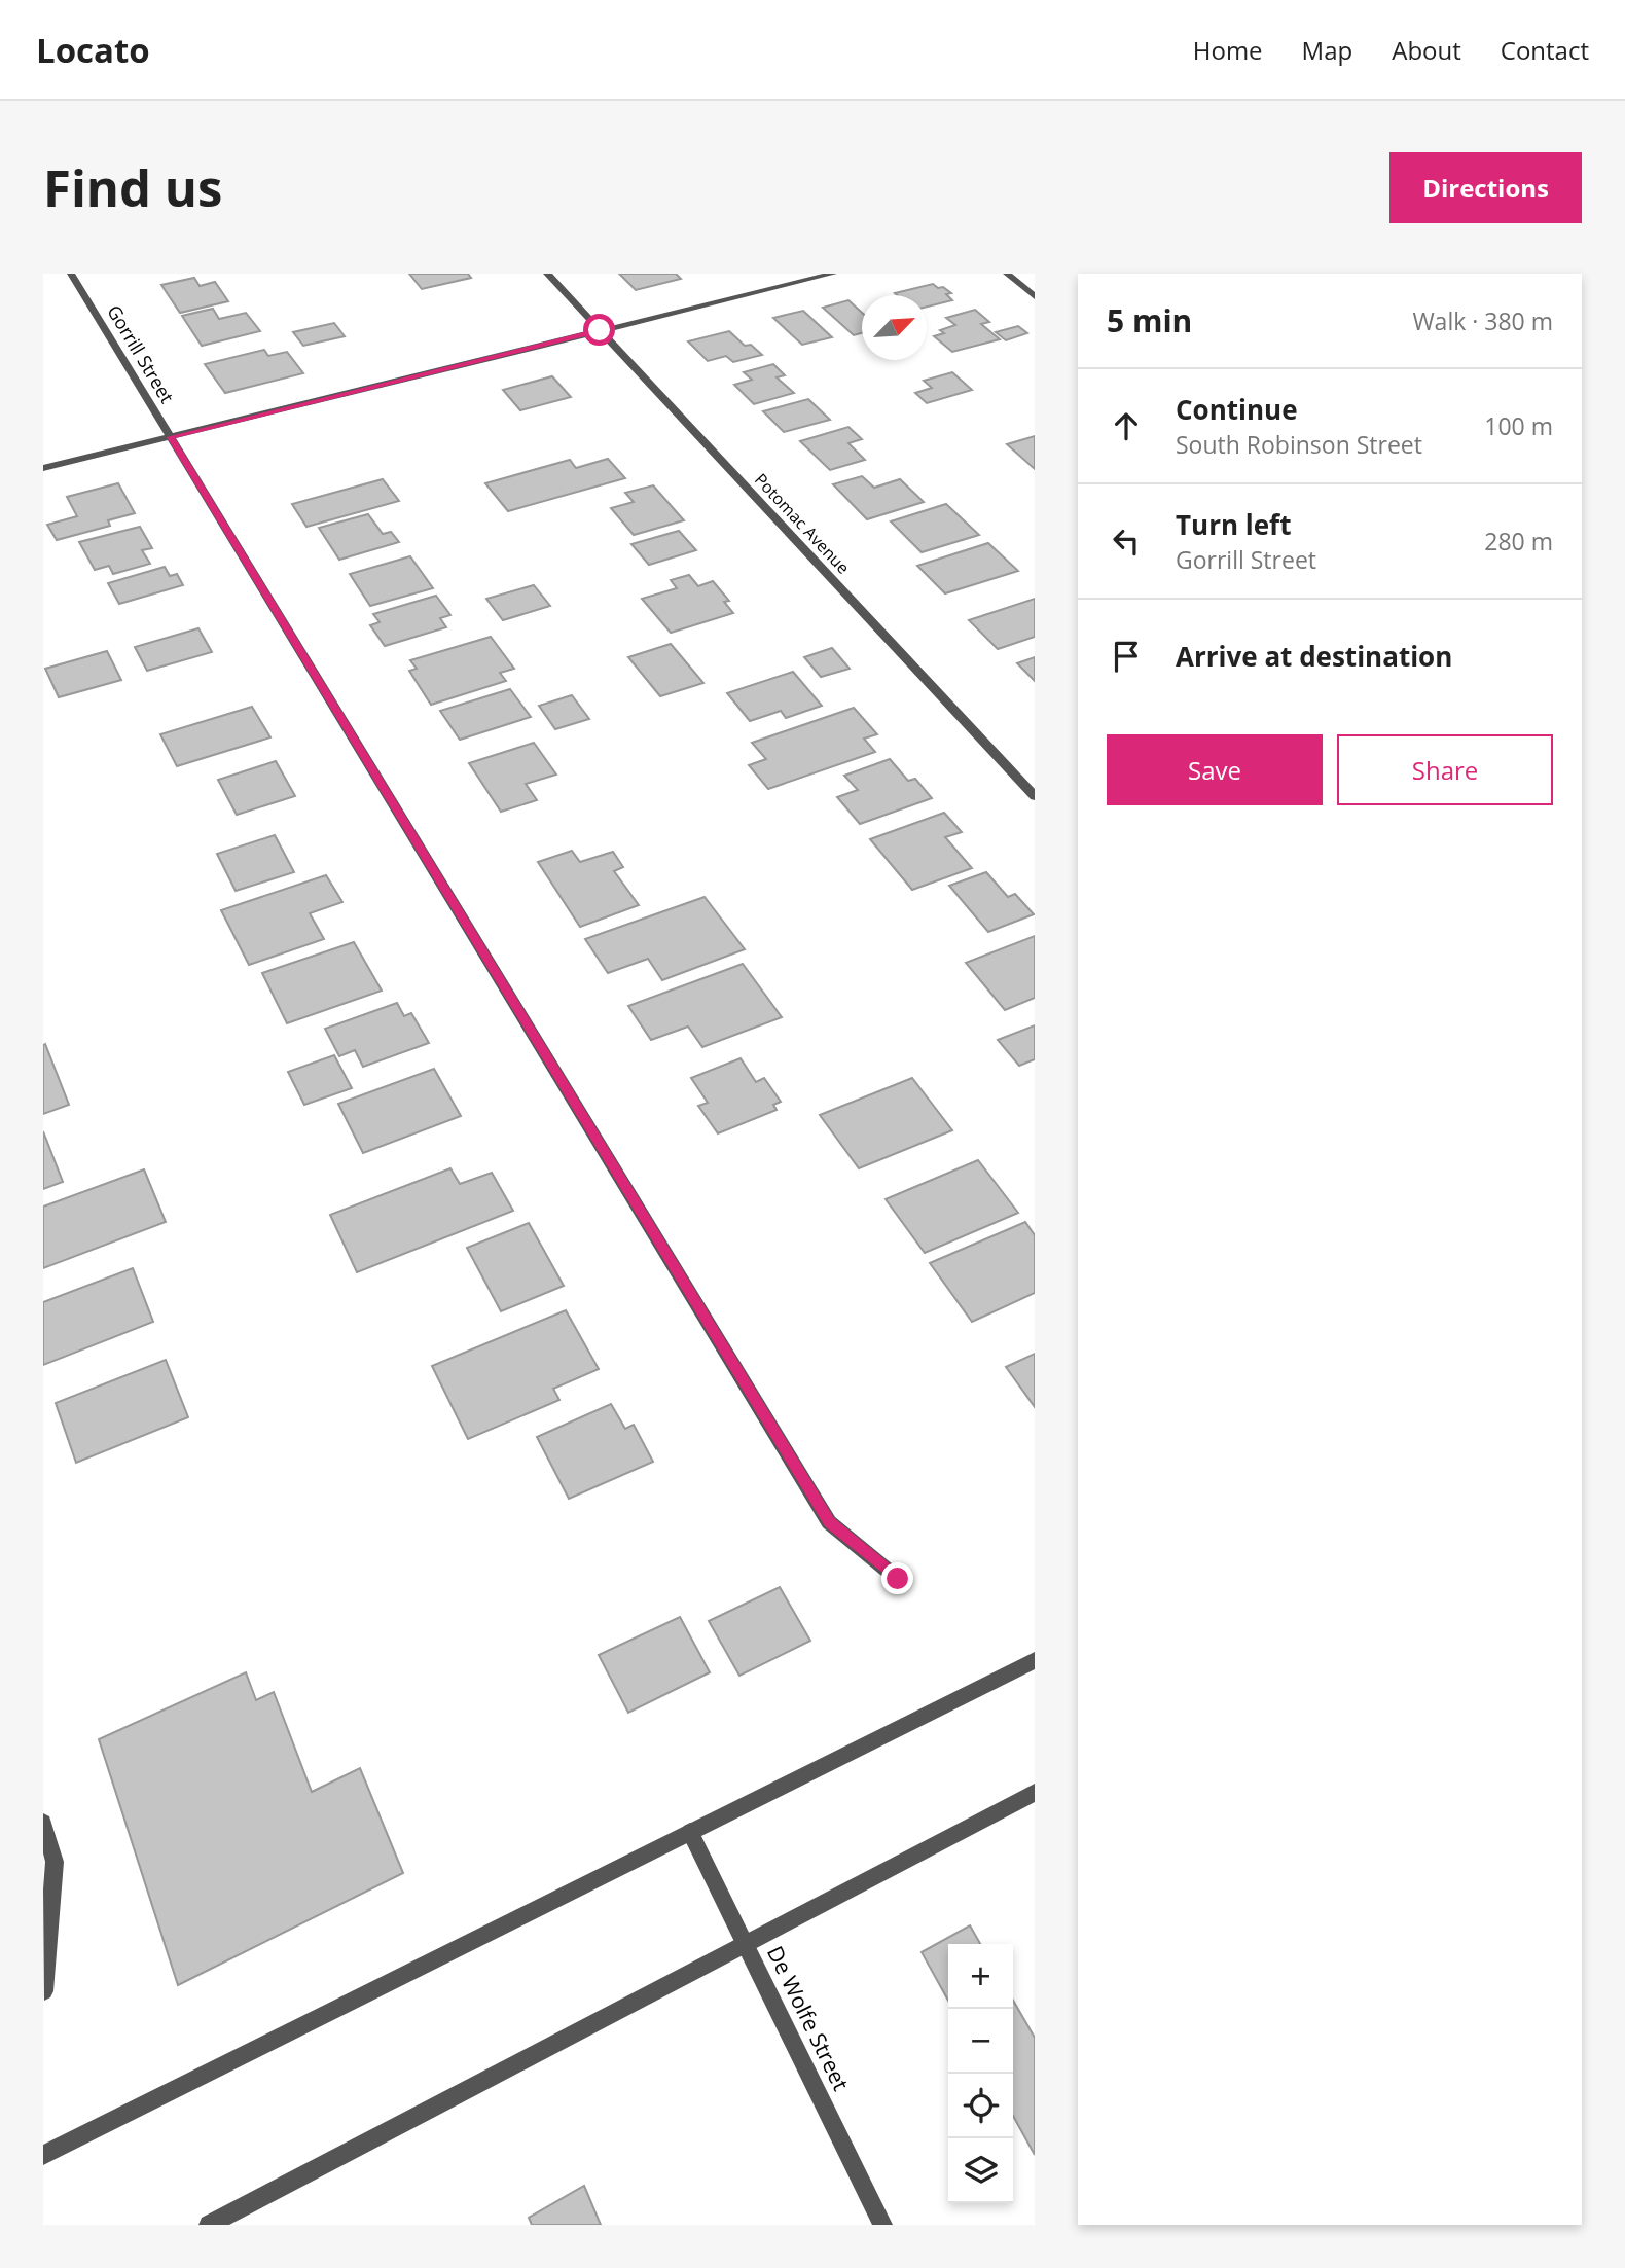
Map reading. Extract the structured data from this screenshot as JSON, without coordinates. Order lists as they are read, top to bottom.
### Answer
{
  "streets": {
    "street": ["Gorrill Street", "Potomac Avenue", "De Wolfe Street"]
  },
  "north": "top right",
  "page": {
    "header": "Locato",
    "nav": [
      "Home",
      "Map",
      "About",
      "Contact"
    ],
    "buttons": [
      "Directions",
      ["Save", "Share"]
    ],
    "title": "Find us",
    "heading": ["5 min", "Walk · 380 m"],
    "list": [
      ["Continue", "South Robinson Street", "100 m"],
      ["Turn left", "Gorrill Street", "280 m"],
      "Arrive at destination"
    ],
    "map_buttons": ["+", "−"]
  }
}
